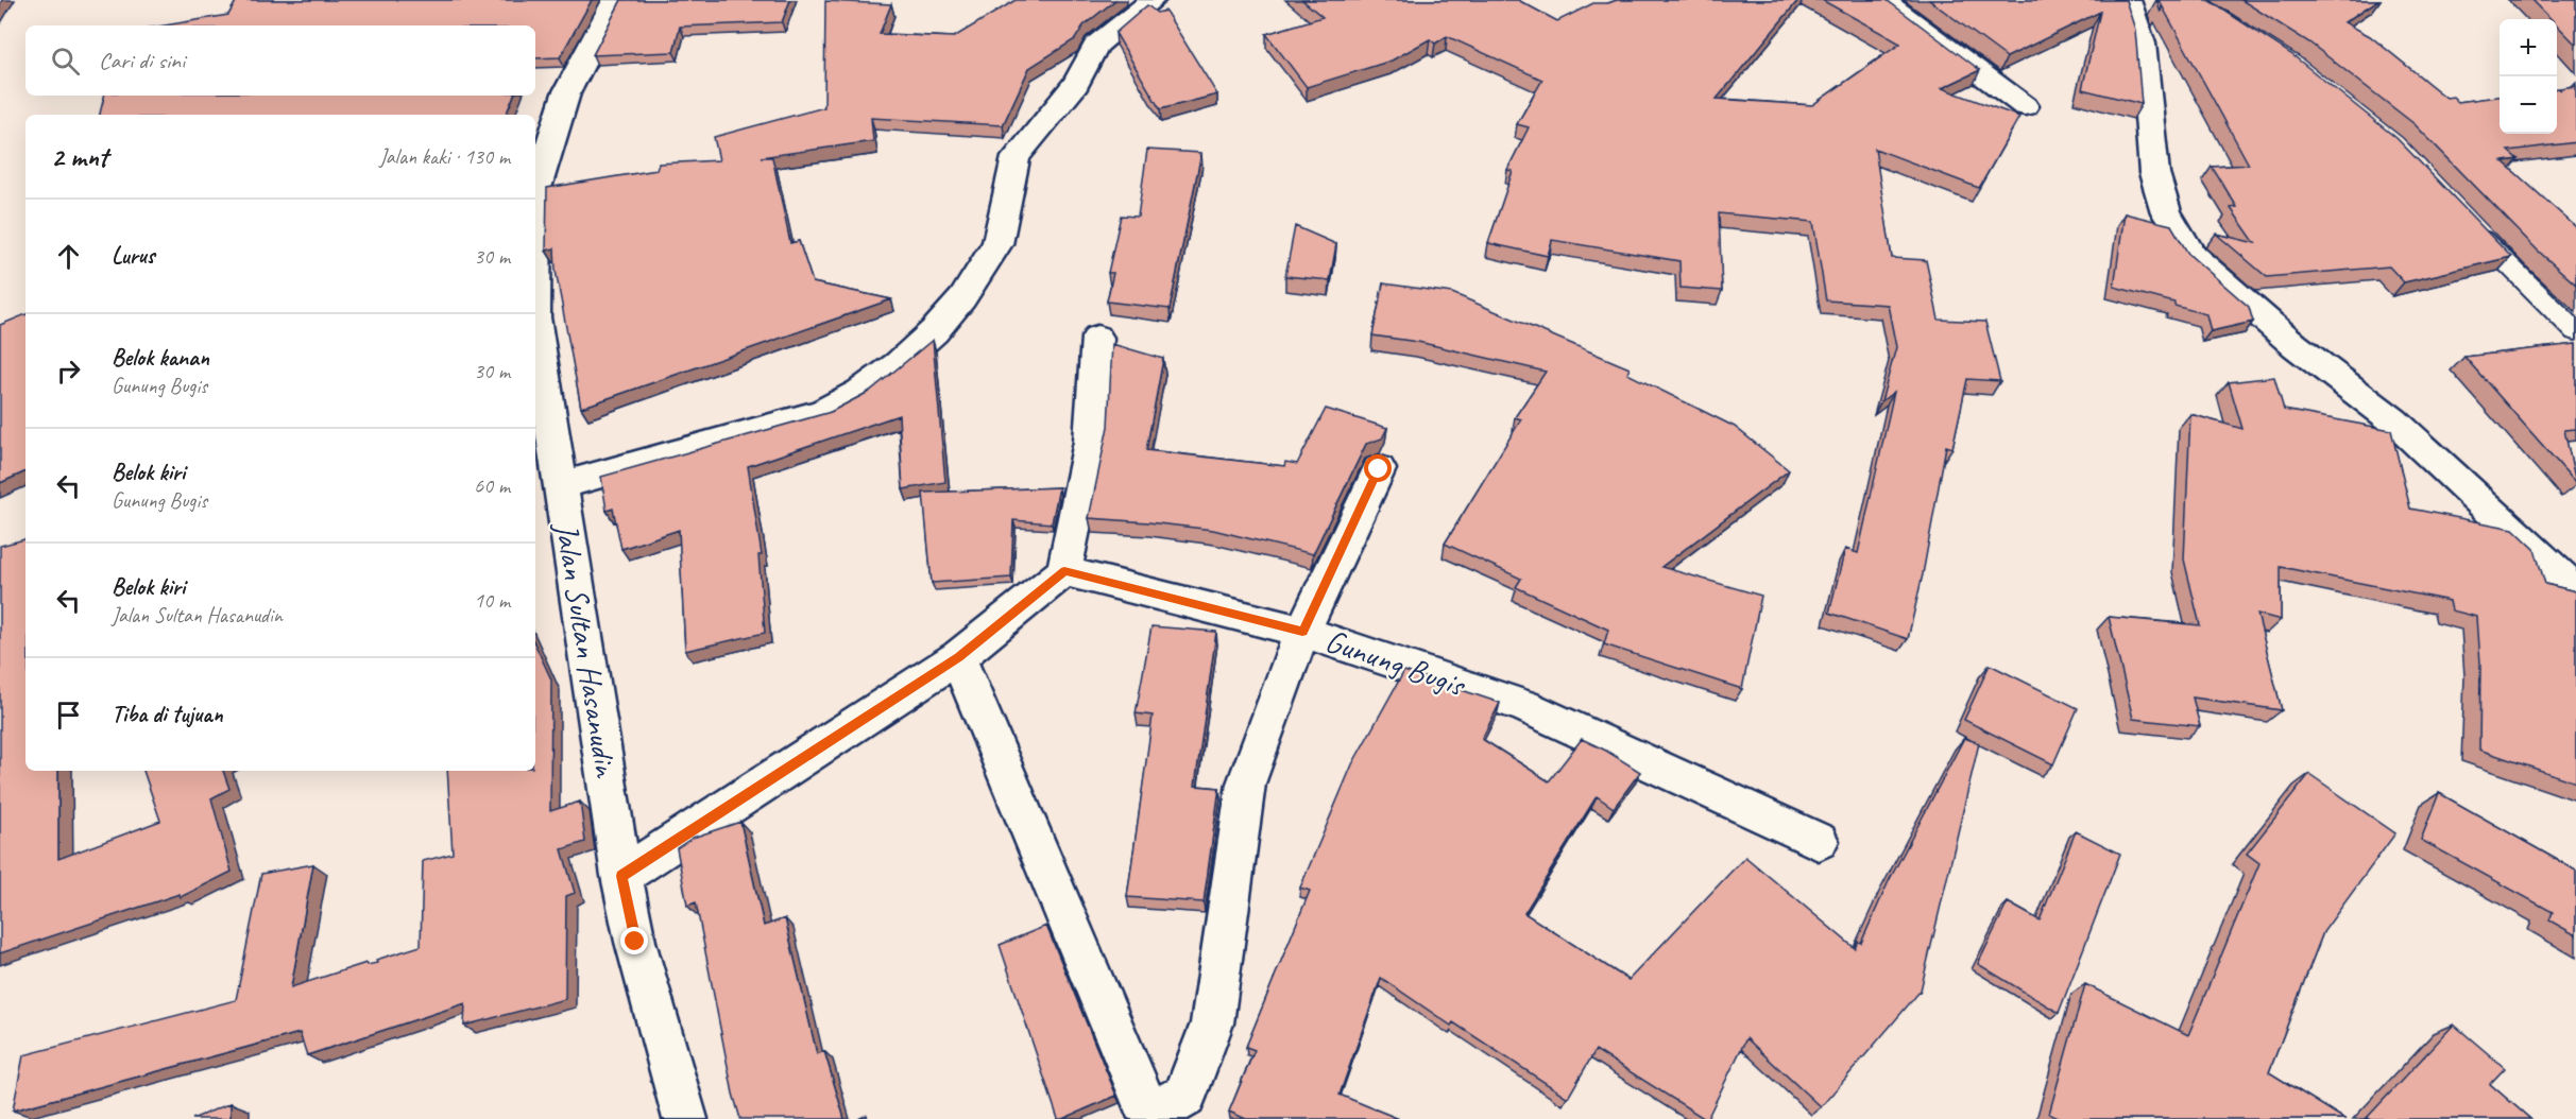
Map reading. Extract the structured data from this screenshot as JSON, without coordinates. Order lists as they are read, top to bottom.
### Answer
{
  "streets": {
    "street": ["Jalan Sultan Hasanudin", "Gunung Bugis"]
  },
  "page": {
    "map_buttons": ["+", "−"],
    "search": "Cari di sini",
    "heading": ["2 mnt", "Jalan kaki · 130 m"],
    "list": [
      ["Lurus", "30 m"],
      ["Belok kanan", "Gunung Bugis", "30 m"],
      ["Belok kiri", "Gunung Bugis", "60 m"],
      ["Belok kiri", "Jalan Sultan Hasanudin", "10 m"],
      "Tiba di tujuan"
    ]
  }
}
